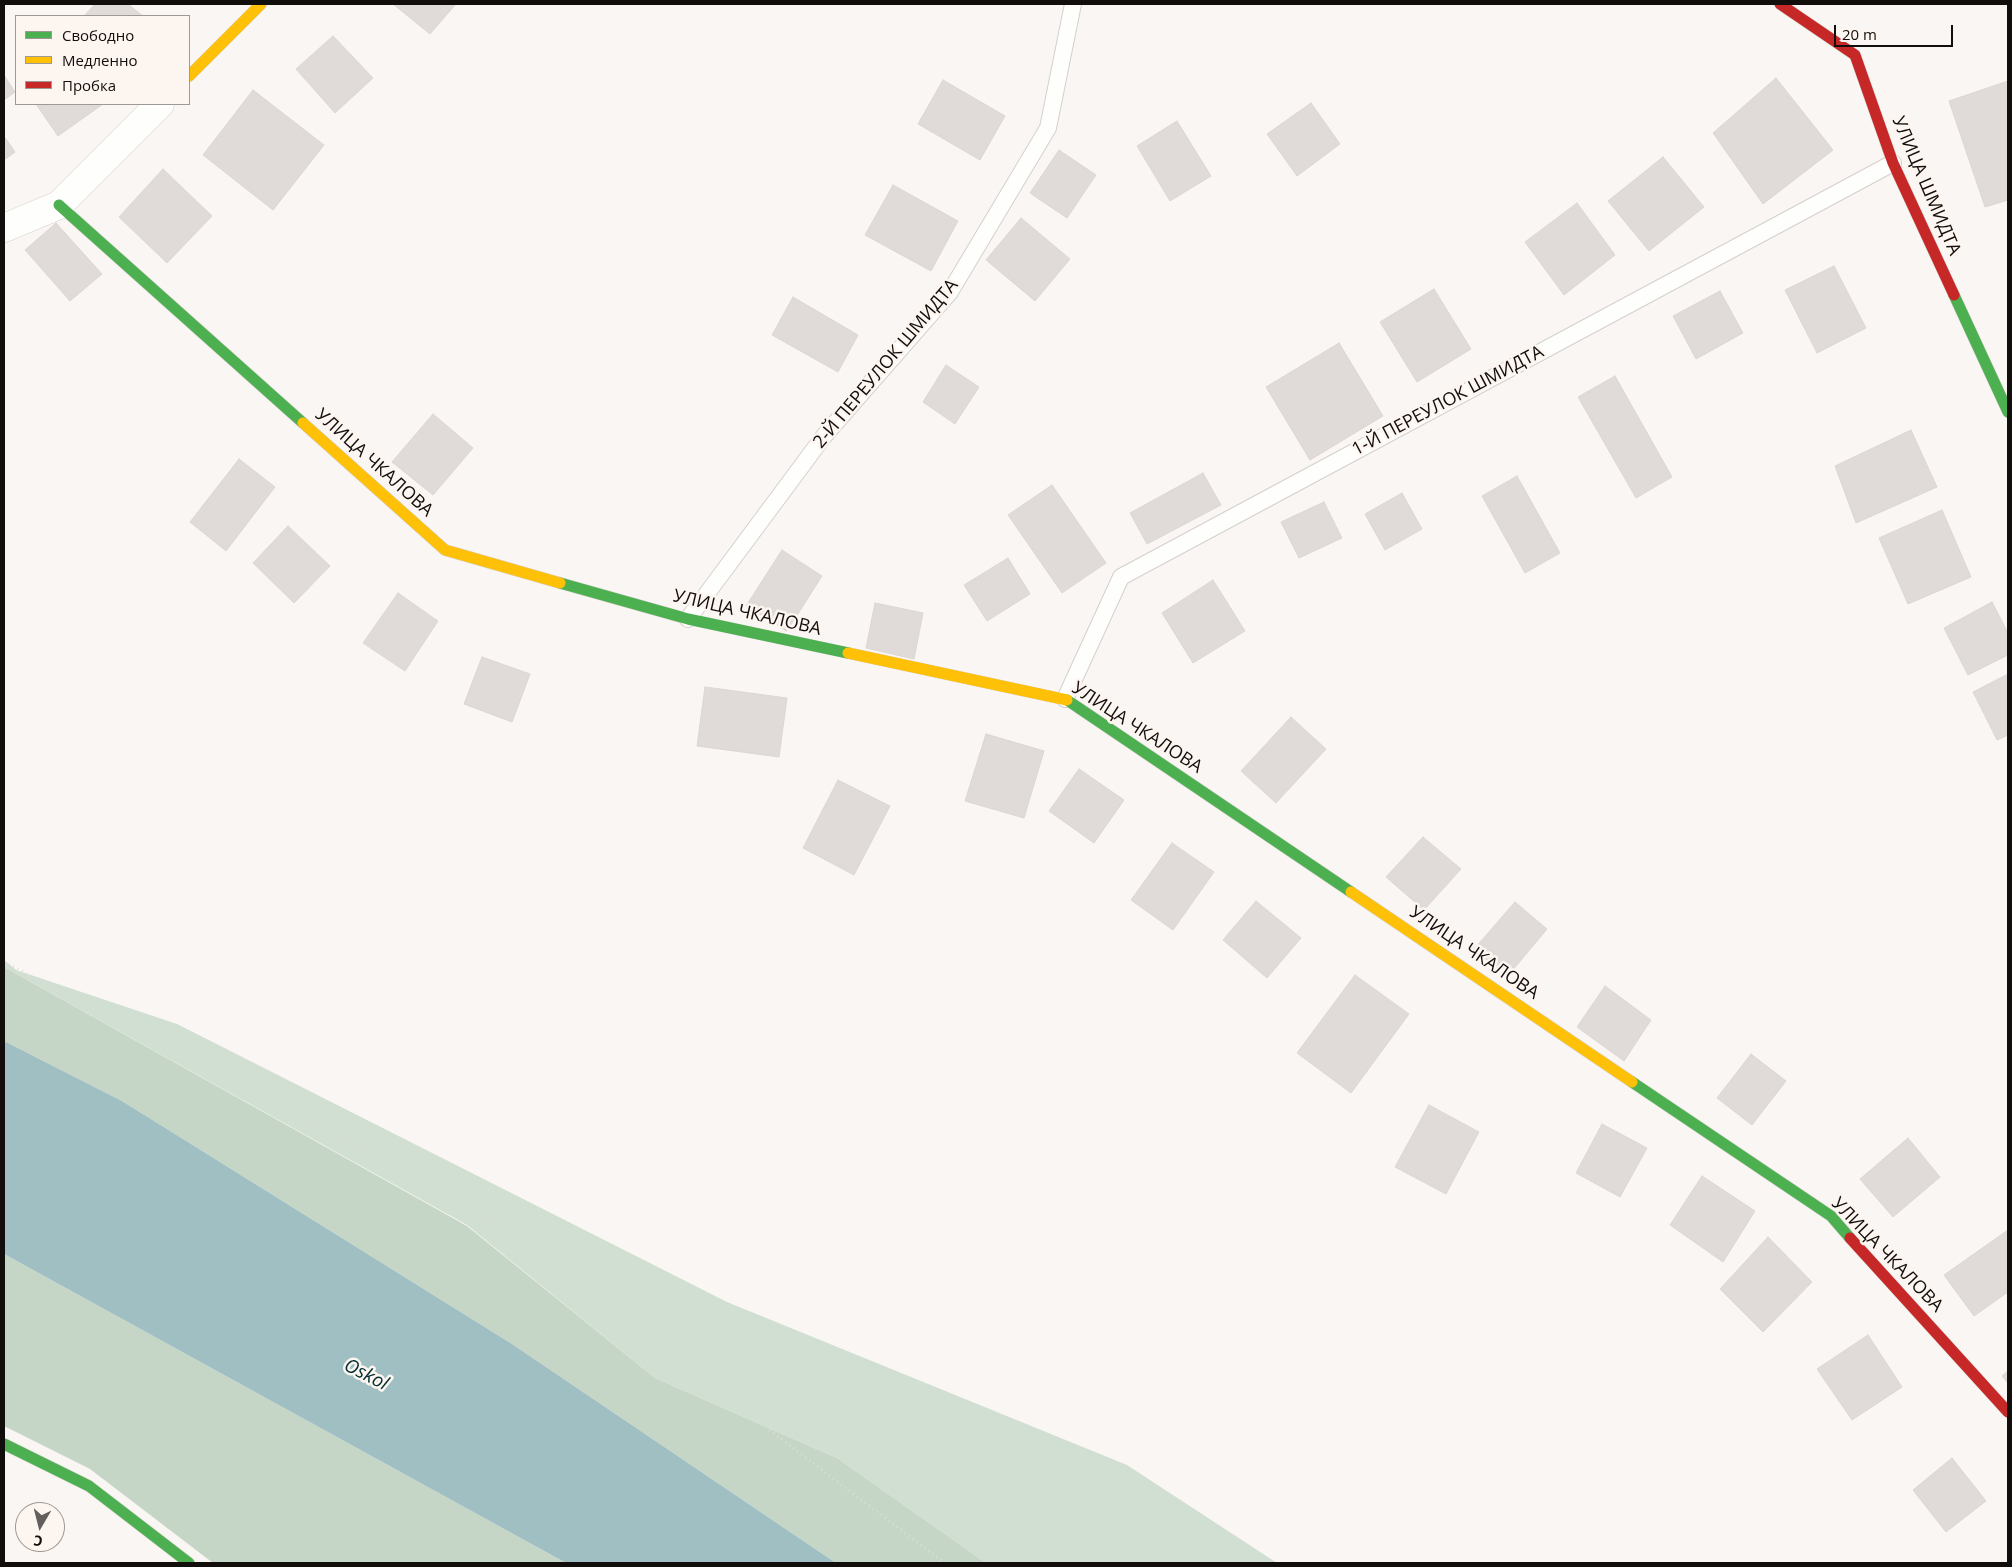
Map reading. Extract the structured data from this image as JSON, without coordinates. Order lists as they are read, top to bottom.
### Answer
{
  "streets": {
    "street": ["УЛИЦА ШМИДТА", "УЛИЦА ЧКАЛОВА"],
    "lane": ["2-Й ПЕРЕУЛОК ШМИДТА", "1-Й ПЕРЕУЛОК ШМИДТА"]
  },
  "crossings": [
    ["УЛИЦА ШМИДТА", "1-Й ПЕРЕУЛОК ШМИДТА"],
    ["2-Й ПЕРЕУЛОК ШМИДТА", "УЛИЦА ЧКАЛОВА"],
    ["1-Й ПЕРЕУЛОК ШМИДТА", "УЛИЦА ЧКАЛОВА"]
  ],
  "water": ["Oskol"],
  "legend": ["Свободно", "Медленно", "Пробка"],
  "scale_bar": "20 m",
  "north": "bottom"
}
